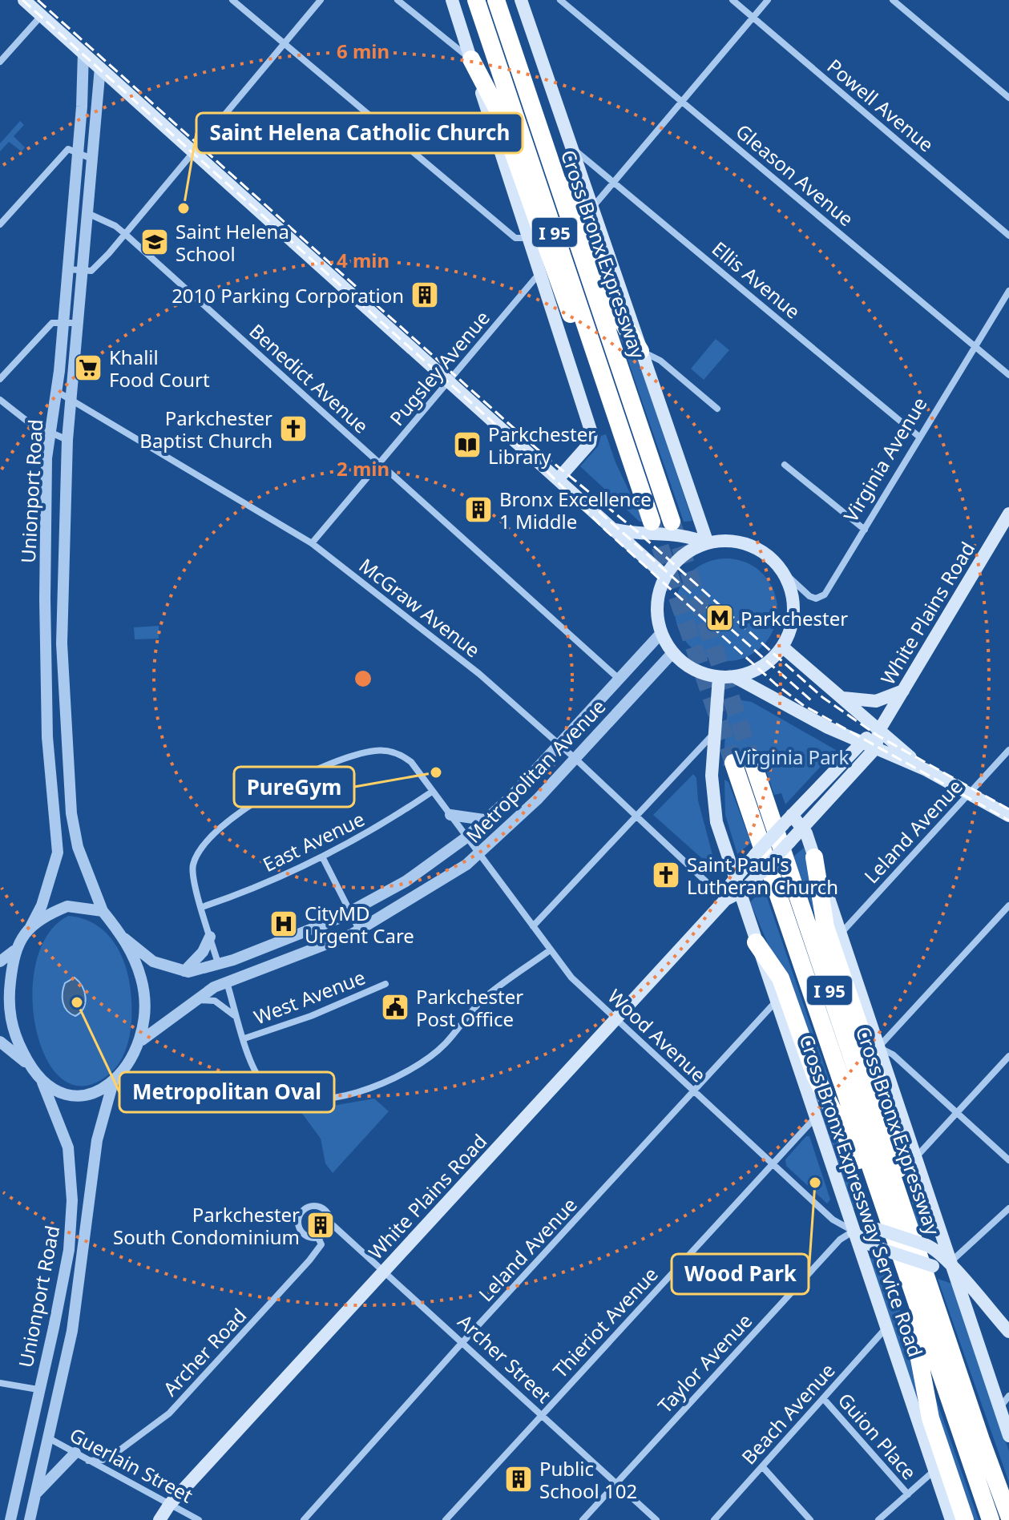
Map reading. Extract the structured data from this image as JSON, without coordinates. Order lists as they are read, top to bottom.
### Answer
{
  "streets": {
    "highway": ["I 95", "Cross Bronx Expressway"],
    "main road": ["White Plains Road", "Cross Bronx Expressway Service Road"],
    "street": [
      "Powell Avenue",
      "Gleason Avenue",
      "Ellis Avenue",
      "Pugsley Avenue",
      "Benedict Avenue",
      "Virginia Avenue",
      "Unionport Road",
      "McGraw Avenue",
      "Metropolitan Avenue",
      "Leland Avenue",
      "East Avenue",
      "West Avenue",
      "Wood Avenue",
      "Thieriot Avenue",
      "Archer Road",
      "Archer Street",
      "Taylor Avenue",
      "Beach Avenue",
      "Guion Place",
      "Guerlain Street"
    ]
  },
  "crossings": [
    ["Gleason Avenue", "Virginia Avenue"],
    ["Ellis Avenue", "Virginia Avenue"],
    ["Pugsley Avenue", "Benedict Avenue"],
    ["Pugsley Avenue", "McGraw Avenue"],
    ["Benedict Avenue", "Unionport Road"],
    ["Benedict Avenue", "Metropolitan Avenue"],
    ["Virginia Avenue", "Metropolitan Avenue"],
    ["Unionport Road", "McGraw Avenue"],
    ["Unionport Road", "Metropolitan Avenue"],
    ["Unionport Road", "Guerlain Street"],
    ["McGraw Avenue", "White Plains Road"],
    ["McGraw Avenue", "Metropolitan Avenue"],
    ["White Plains Road", "Wood Avenue"],
    ["White Plains Road", "Cross Bronx Expressway Service Road"],
    ["White Plains Road", "Archer Street"],
    ["White Plains Road", "Guerlain Street"],
    ["Metropolitan Avenue", "Wood Avenue"],
    ["Leland Avenue", "Wood Avenue"],
    ["Leland Avenue", "Cross Bronx Expressway Service Road"],
    ["Leland Avenue", "Archer Street"],
    ["East Avenue", "Wood Avenue"],
    ["Wood Avenue", "Cross Bronx Expressway Service Road"],
    ["Wood Avenue", "Thieriot Avenue"],
    ["Wood Avenue", "Taylor Avenue"],
    ["Cross Bronx Expressway Service Road", "Thieriot Avenue"],
    ["Cross Bronx Expressway Service Road", "Taylor Avenue"],
    ["Cross Bronx Expressway Service Road", "Beach Avenue"],
    ["Thieriot Avenue", "Archer Street"],
    ["Archer Road", "Archer Street"],
    ["Archer Road", "Guerlain Street"],
    ["Archer Street", "Taylor Avenue"],
    ["Beach Avenue", "Guion Place"]
  ],
  "parks": ["Virginia Park"],
  "places": {
    "other": [
      "Saint Helena Catholic Church",
      "PureGym",
      "Metropolitan Oval",
      "Wood Park"
    ],
    "school or university": ["Saint Helena School"],
    "building": [
      "2010 Parking Corporation",
      "Bronx Excellence 1 Middle",
      "Parkchester South Condominium",
      "Public School 102"
    ],
    "supermarket": ["Khalil Food Court"],
    "church": ["Parkchester Baptist Church", "Saint Paul's Lutheran Church"],
    "library": ["Parkchester Library"],
    "metro station": ["Parkchester"],
    "hospital": ["CityMD Urgent Care"],
    "public building": ["Parkchester Post Office"]
  },
  "rings": ["6 min", "4 min", "2 min"]
}
